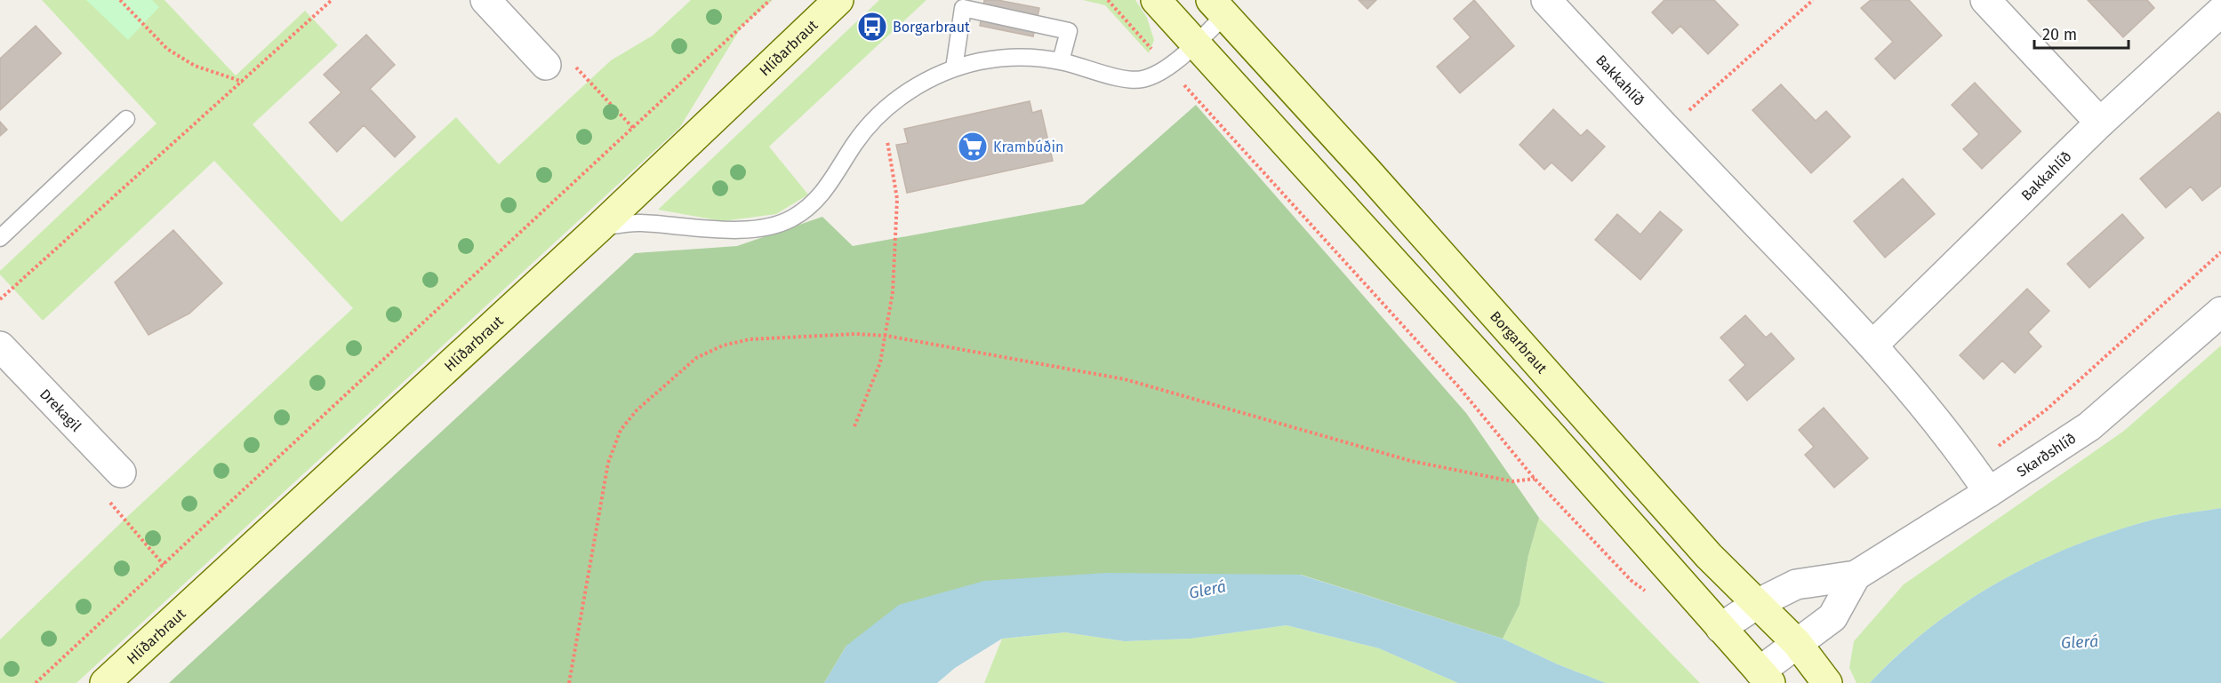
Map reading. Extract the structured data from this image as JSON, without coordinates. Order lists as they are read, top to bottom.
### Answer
{
  "streets": {
    "street": [
      "Hlíðarbraut",
      "Bakkahlíð",
      "Borgarbraut",
      "Drekagil",
      "Skarðshlíð"
    ]
  },
  "crossings": [
    ["Bakkahlíð", "Skarðshlíð"],
    ["Borgarbraut", "Skarðshlíð"]
  ],
  "water": ["Glerá"],
  "places": {
    "bus stop": ["Borgarbraut"],
    "supermarket": ["Krambúðin"]
  },
  "scale_bar": "20 m"
}
